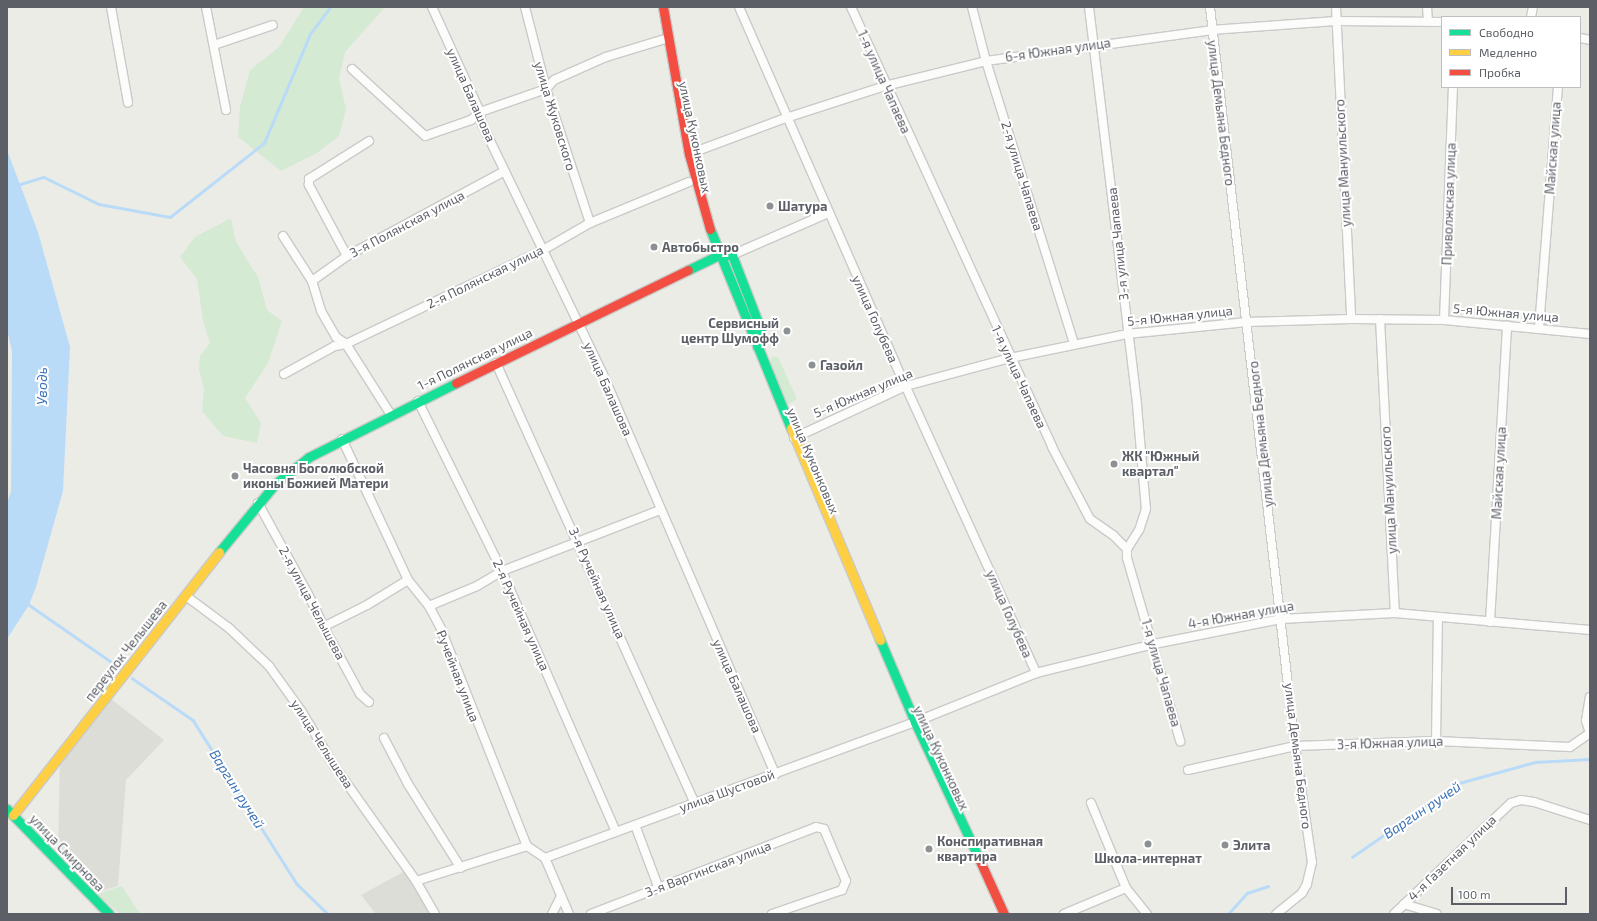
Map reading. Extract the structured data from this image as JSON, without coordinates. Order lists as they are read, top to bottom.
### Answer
{
  "streets": {
    "main road": [
      "улица Куконковых",
      "1-я Полянская улица",
      "переулок Челышева",
      "улица Смирнова"
    ],
    "street": [
      "6-я Южная улица",
      "1-я улица Чапаева",
      "улица Балашова",
      "улица Демьяна Бедного",
      "улица Жуковского",
      "Майская улица",
      "улица Мануильского",
      "2-я улица Чапаева",
      "Приволжская улица",
      "3-я Полянская улица",
      "3-я улица Чапаева",
      "2-я Полянская улица",
      "5-я Южная улица",
      "улица Голубева",
      "3-я Ручейная улица",
      "2-я улица Челышева",
      "2-я Ручейная улица",
      "4-я Южная улица",
      "Ручейная улица",
      "3-я Южная улица",
      "улица Челышева",
      "улица Шустовой",
      "4-я Газетная улица",
      "3-я Варгинская улица"
    ]
  },
  "crossings": [
    ["6-я Южная улица", "1-я улица Чапаева"],
    ["6-я Южная улица", "улица Демьяна Бедного"],
    ["6-я Южная улица", "улица Куконковых"],
    ["6-я Южная улица", "улица Мануильского"],
    ["6-я Южная улица", "2-я улица Чапаева"],
    ["6-я Южная улица", "3-я улица Чапаева"],
    ["6-я Южная улица", "улица Голубева"],
    ["1-я улица Чапаева", "3-я улица Чапаева"],
    ["1-я улица Чапаева", "5-я Южная улица"],
    ["1-я улица Чапаева", "4-я Южная улица"],
    ["улица Балашова", "3-я Полянская улица"],
    ["улица Балашова", "2-я Полянская улица"],
    ["улица Балашова", "1-я Полянская улица"],
    ["улица Балашова", "улица Шустовой"],
    ["улица Демьяна Бедного", "5-я Южная улица"],
    ["улица Демьяна Бедного", "4-я Южная улица"],
    ["улица Демьяна Бедного", "3-я Южная улица"],
    ["улица Жуковского", "2-я Полянская улица"],
    ["улица Куконковых", "2-я Полянская улица"],
    ["улица Куконковых", "5-я Южная улица"],
    ["улица Куконковых", "1-я Полянская улица"],
    ["улица Куконковых", "4-я Южная улица"],
    ["улица Куконковых", "улица Шустовой"],
    ["Майская улица", "5-я Южная улица"],
    ["Майская улица", "4-я Южная улица"],
    ["улица Мануильского", "5-я Южная улица"],
    ["улица Мануильского", "4-я Южная улица"],
    ["2-я улица Чапаева", "5-я Южная улица"],
    ["Приволжская улица", "5-я Южная улица"],
    ["3-я улица Чапаева", "5-я Южная улица"],
    ["5-я Южная улица", "улица Голубева"],
    ["улица Голубева", "4-я Южная улица"],
    ["1-я Полянская улица", "3-я Ручейная улица"],
    ["1-я Полянская улица", "2-я улица Челышева"],
    ["1-я Полянская улица", "2-я Ручейная улица"],
    ["1-я Полянская улица", "переулок Челышева"],
    ["1-я Полянская улица", "Ручейная улица"],
    ["3-я Ручейная улица", "улица Шустовой"],
    ["2-я улица Челышева", "переулок Челышева"],
    ["2-я Ручейная улица", "улица Шустовой"],
    ["4-я Южная улица", "улица Шустовой"],
    ["переулок Челышева", "улица Челышева"],
    ["переулок Челышева", "улица Смирнова"]
  ],
  "water": ["Уводь", "Варгин ручей"],
  "places": [
    "Шатура",
    "Автобыстро",
    "Сервисный центр Шумофф",
    "Газойл",
    "ЖК \"Южный квартал\"",
    "Часовня Боголюбской иконы Божией Матери",
    "Школа-интернат",
    "Элита",
    "Конспиративная квартира"
  ],
  "legend": ["Свободно", "Медленно", "Пробка"],
  "scale_bar": "100 m"
}
